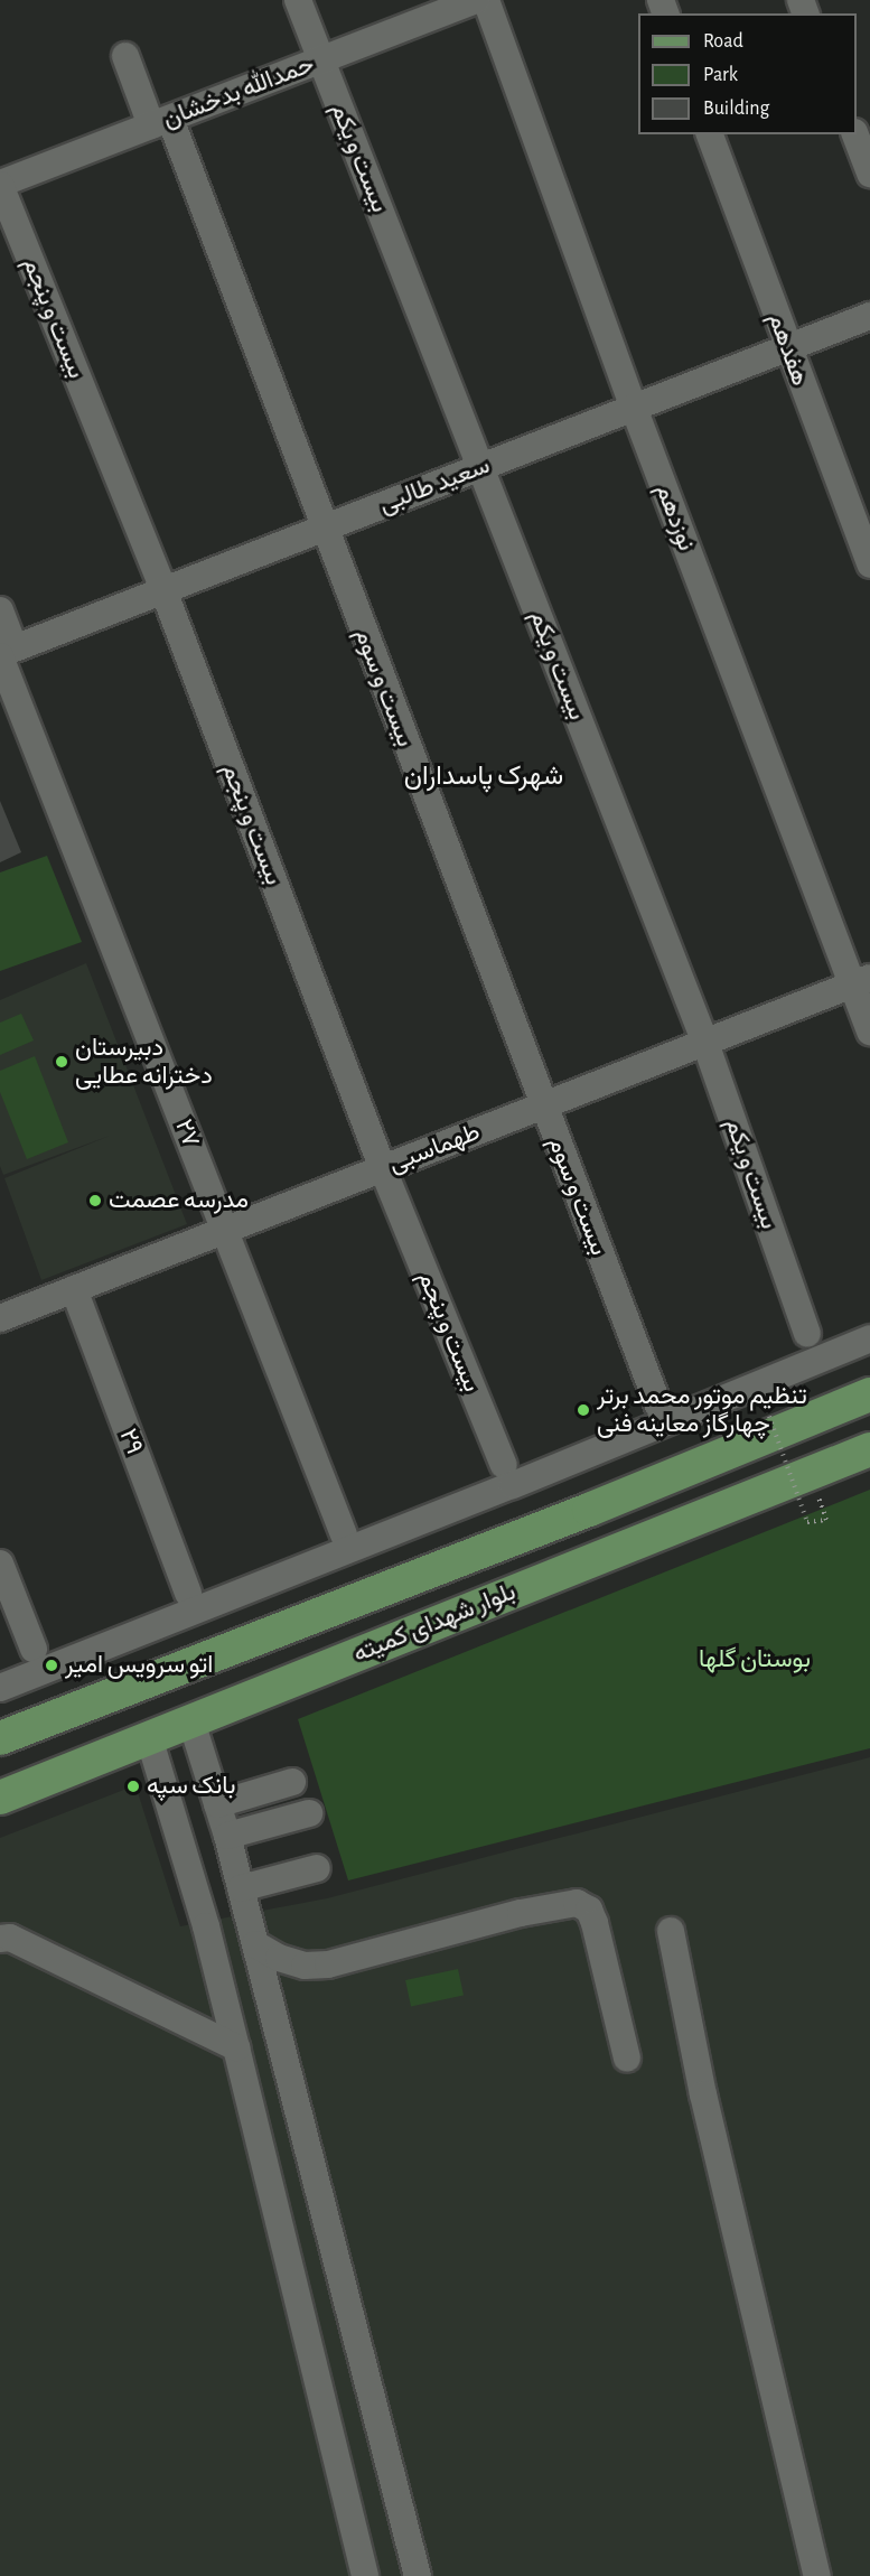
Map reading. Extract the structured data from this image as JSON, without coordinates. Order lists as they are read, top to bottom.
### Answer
{
  "streets": {
    "main road": ["بلوار شهدای کمیته"],
    "street": [
      "حمدالله بدخشان",
      "بیست و یکم",
      "بیست و پنجم",
      "هفدهم",
      "سعید طالبی",
      "نوزدهم",
      "بیست و سوم",
      "۲۷",
      "طهماسبی",
      "۲۹"
    ]
  },
  "crossings": [
    ["حمدالله بدخشان", "بیست و یکم"],
    ["حمدالله بدخشان", "بیست و پنجم"],
    ["حمدالله بدخشان", "بیست و سوم"],
    ["بیست و یکم", "سعید طالبی"],
    ["بیست و یکم", "طهماسبی"],
    ["بیست و پنجم", "سعید طالبی"],
    ["بیست و پنجم", "طهماسبی"],
    ["هفدهم", "سعید طالبی"],
    ["سعید طالبی", "نوزدهم"],
    ["سعید طالبی", "بیست و سوم"],
    ["سعید طالبی", "۲۷"],
    ["نوزدهم", "طهماسبی"],
    ["بیست و سوم", "طهماسبی"],
    ["۲۷", "طهماسبی"],
    ["طهماسبی", "۲۹"]
  ],
  "districts": ["شهرک پاسداران"],
  "parks": ["بوستان گلها"],
  "places": [
    "دبیرستان دخترانه عطایی",
    "مدرسه عصمت",
    "تنظیم موتور محمد برتر چهارگاز معاینه فنی",
    "اتو سرویس امیر",
    "بانک سپه"
  ],
  "legend": ["Road", "Park", "Building"]
}
